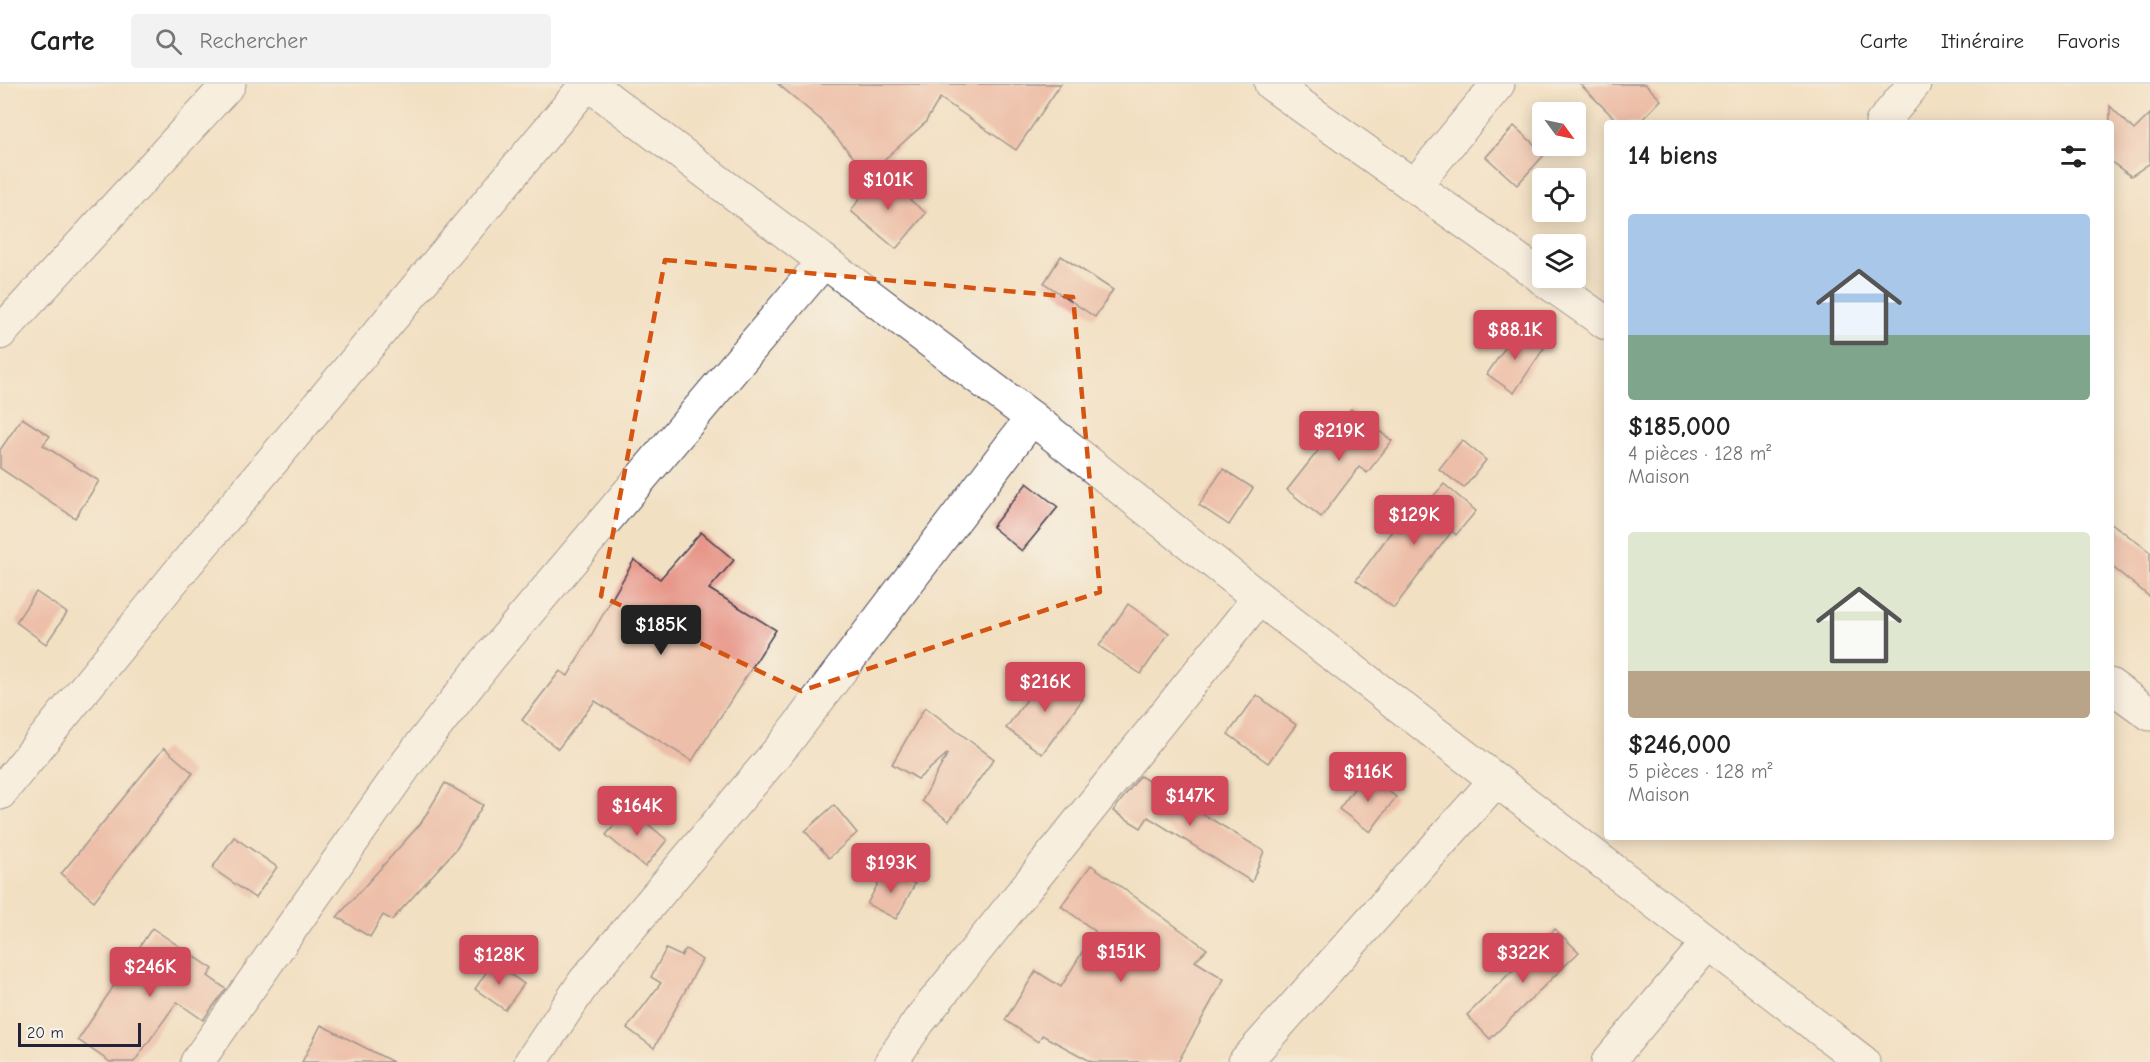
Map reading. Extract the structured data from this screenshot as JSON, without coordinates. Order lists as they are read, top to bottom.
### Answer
{
  "scale_bar": "20 m",
  "north": "bottom right",
  "page": {
    "header": "Carte",
    "search": "Rechercher",
    "nav": ["Carte", "Itinéraire", "Favoris"],
    "heading": "14 biens",
    "price": [
      "$101K",
      "$88.1K",
      "$219K",
      "$129K",
      "$185K",
      "$216K",
      "$116K",
      "$147K",
      "$164K",
      "$193K",
      "$151K",
      "$322K",
      "$128K",
      "$246K"
    ],
    "list": [
      {
        "name": "$185,000",
        "note": "4 pièces · 128 m² · Maison"
      },
      {
        "name": "$246,000",
        "note": "5 pièces · 128 m² · Maison"
      }
    ],
    "scale": "20 m"
  }
}
